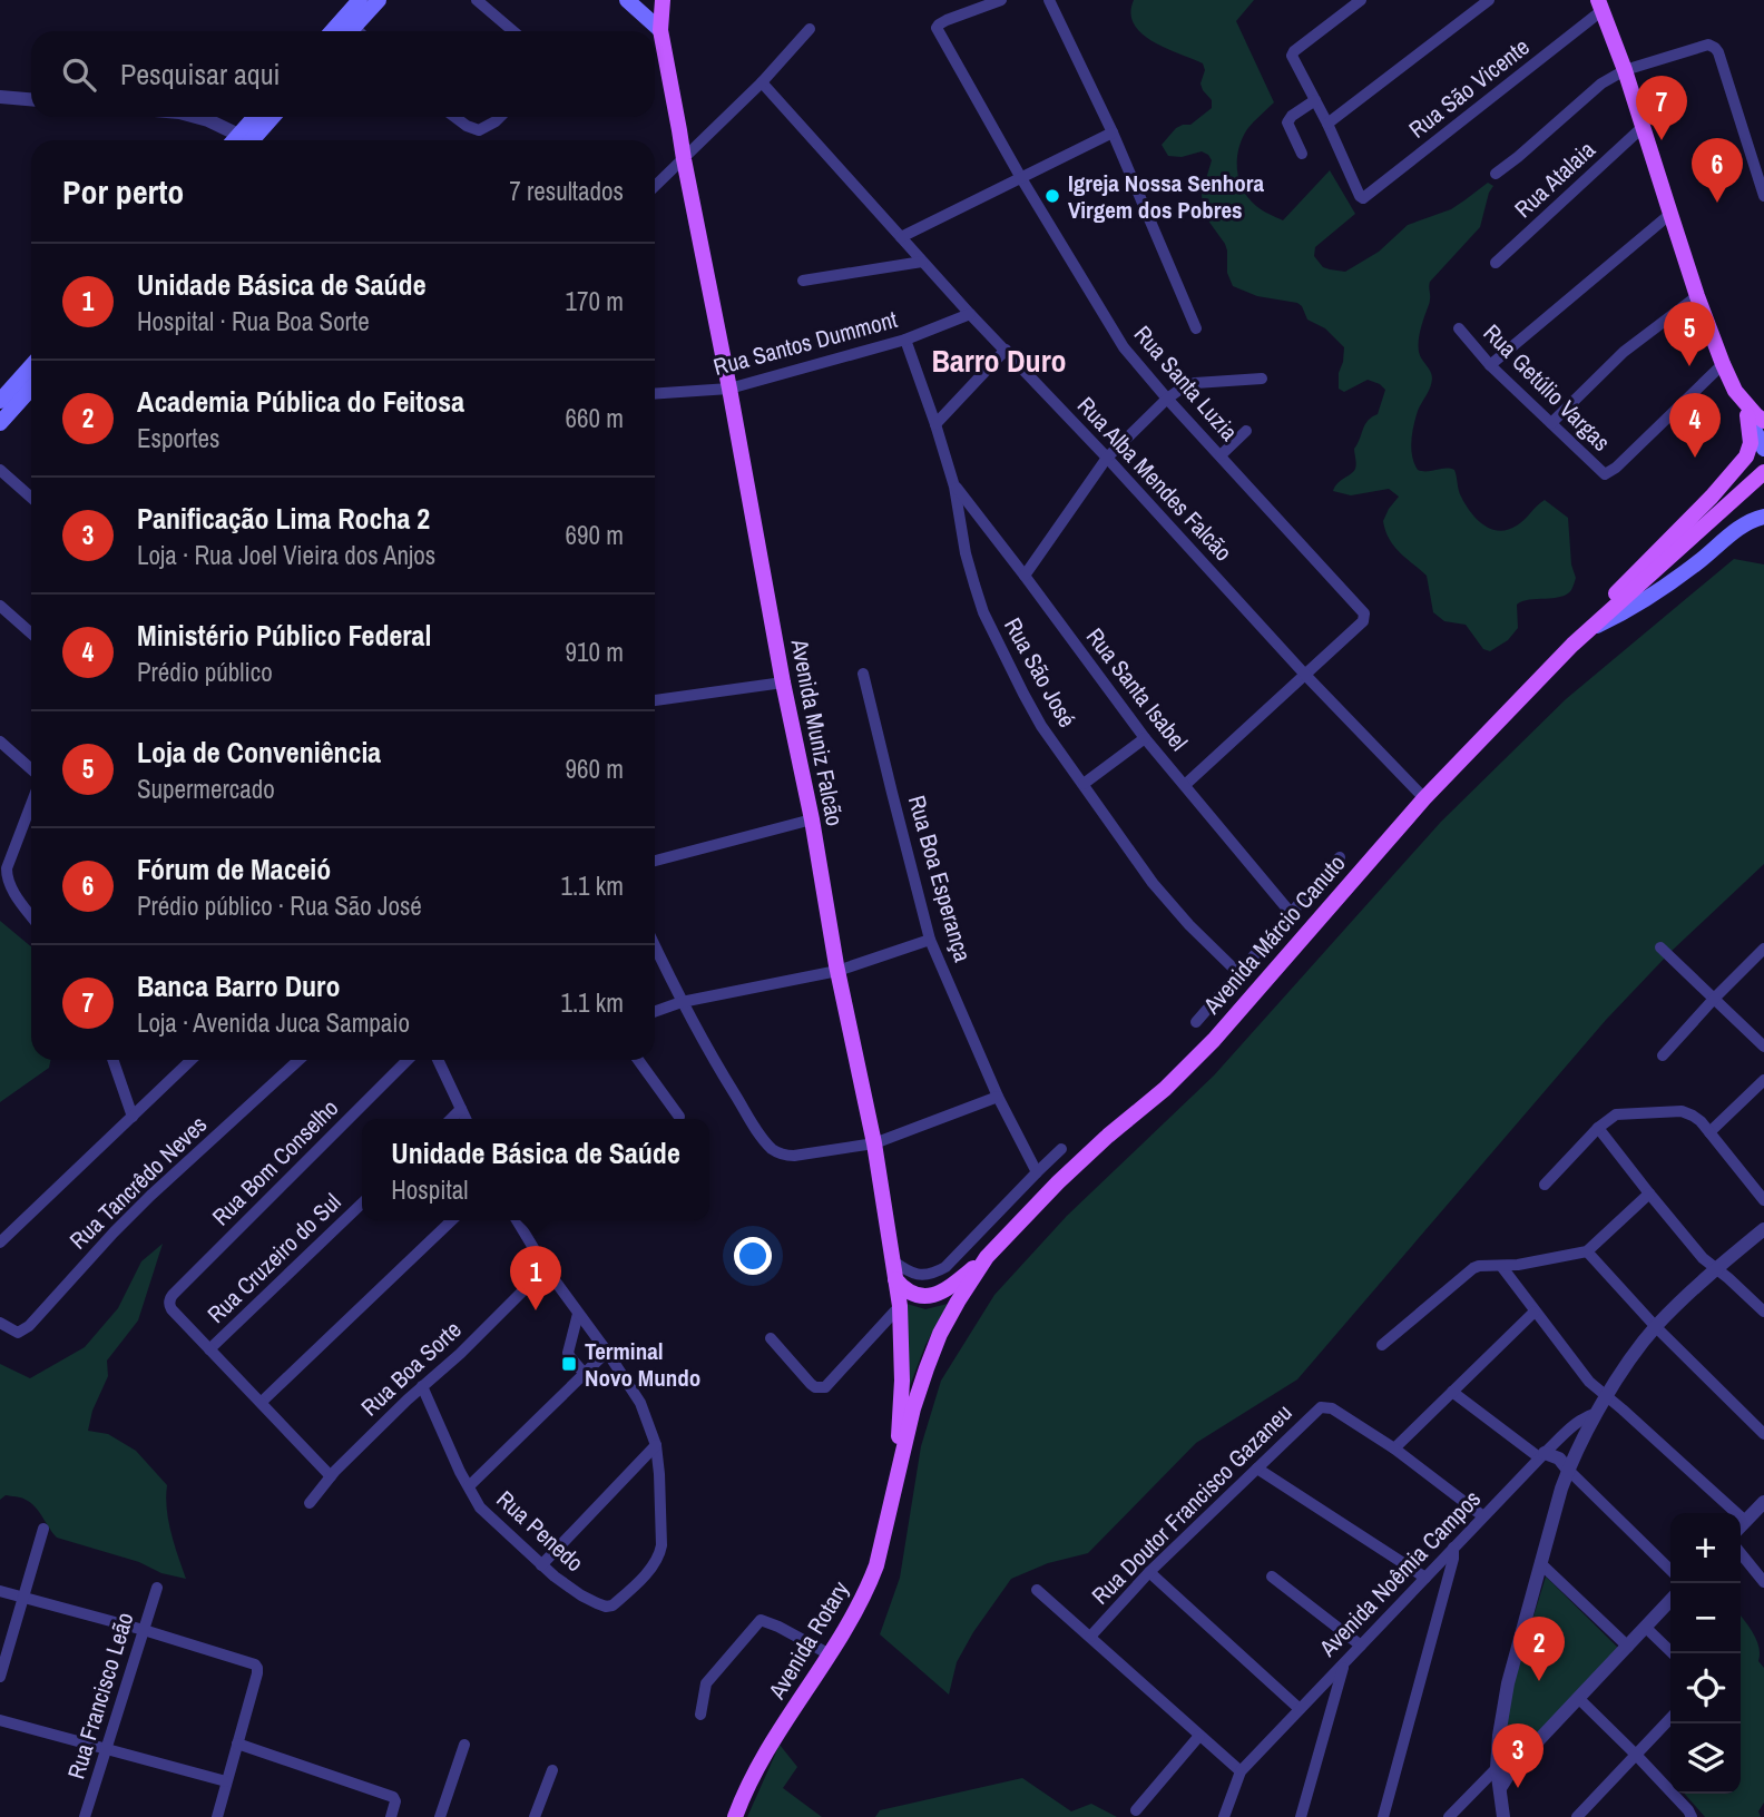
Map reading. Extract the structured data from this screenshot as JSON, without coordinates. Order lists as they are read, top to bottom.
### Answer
{
  "streets": {
    "main road": ["Avenida Muniz Falcão", "Avenida Márcio Canuto", "Avenida Rotary"],
    "street": [
      "Rua São Vicente",
      "Rua Atalaia",
      "Rua Santos Dummont",
      "Rua Santa Luzia",
      "Rua Getúlio Vargas",
      "Rua Alba Mendes Falcão",
      "Rua São José",
      "Rua Santa Isabel",
      "Rua Boa Esperança",
      "Rua Bom Conselho",
      "Rua Tancrêdo Neves",
      "Rua Cruzeiro do Sul",
      "Rua Boa Sorte",
      "Rua Doutor Francisco Gazaneu",
      "Rua Penedo",
      "Avenida Noêmia Campos",
      "Rua Francisco Leão"
    ]
  },
  "crossings": [
    ["Rua Santos Dummont", "Rua Alba Mendes Falcão"],
    ["Rua Santos Dummont", "Rua São José"],
    ["Rua Santos Dummont", "Avenida Muniz Falcão"],
    ["Rua Santa Luzia", "Rua Alba Mendes Falcão"],
    ["Rua Alba Mendes Falcão", "Avenida Márcio Canuto"],
    ["Rua São José", "Rua Santa Isabel"],
    ["Avenida Muniz Falcão", "Avenida Márcio Canuto"],
    ["Avenida Muniz Falcão", "Avenida Rotary"],
    ["Avenida Márcio Canuto", "Avenida Rotary"],
    ["Rua Bom Conselho", "Rua Cruzeiro do Sul"],
    ["Rua Boa Sorte", "Rua Penedo"]
  ],
  "districts": ["Barro Duro"],
  "places": {
    "other": ["Igreja Nossa Senhora Virgem dos Pobres"],
    "transit": ["Terminal Novo Mundo"]
  },
  "page": {
    "search": "Pesquisar aqui",
    "pins": [
      "7",
      "6",
      "5",
      "4",
      "1",
      "2",
      "3"
    ],
    "heading": ["Por perto", "7 resultados"],
    "list": [
      {
        "mark": "1",
        "name": "Unidade Básica de Saúde",
        "note": "Hospital · Rua Boa Sorte",
        "value": "170 m"
      },
      {
        "mark": "2",
        "name": "Academia Pública do Feitosa",
        "note": "Esportes",
        "value": "660 m"
      },
      {
        "mark": "3",
        "name": "Panificação Lima Rocha 2",
        "note": "Loja · Rua Joel Vieira dos Anjos",
        "value": "690 m"
      },
      {
        "mark": "4",
        "name": "Ministério Público Federal",
        "note": "Prédio público",
        "value": "910 m"
      },
      {
        "mark": "5",
        "name": "Loja de Conveniência",
        "note": "Supermercado",
        "value": "960 m"
      },
      {
        "mark": "6",
        "name": "Fórum de Maceió",
        "note": "Prédio público · Rua São José",
        "value": "1.1 km"
      },
      {
        "mark": "7",
        "name": "Banca Barro Duro",
        "note": "Loja · Avenida Juca Sampaio",
        "value": "1.1 km"
      }
    ],
    "popup": ["Unidade Básica de Saúde", "Hospital"],
    "map_buttons": ["+", "−"]
  }
}
